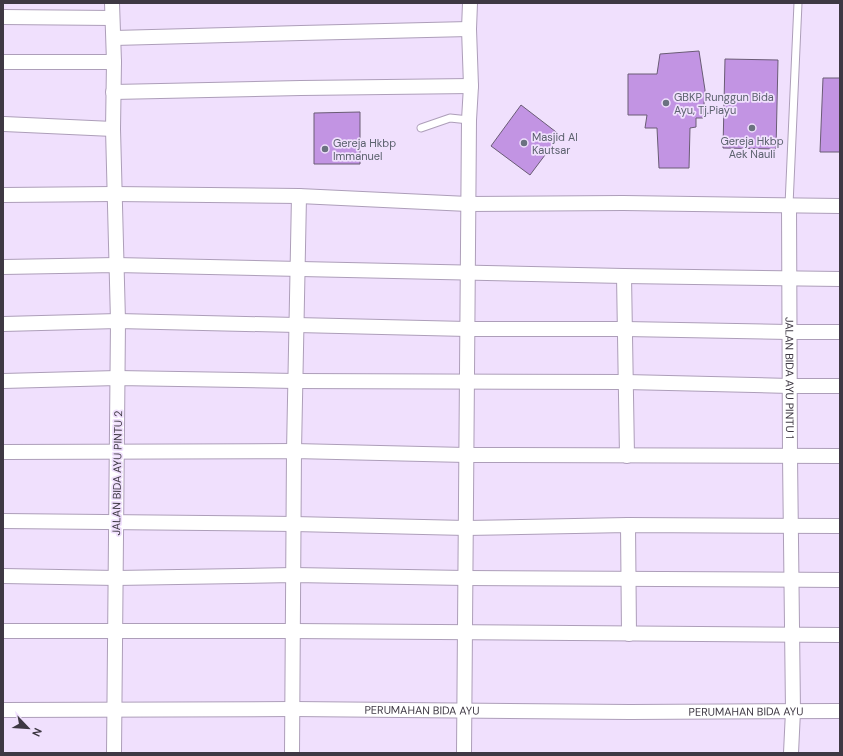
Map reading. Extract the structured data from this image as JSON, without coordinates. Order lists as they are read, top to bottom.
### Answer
{
  "streets": {
    "street": ["JALAN BIDA AYU PINTU 1", "JALAN BIDA AYU PINTU 2", "PERUMAHAN BIDA AYU"]
  },
  "crossings": [
    ["JALAN BIDA AYU PINTU 1", "PERUMAHAN BIDA AYU"],
    ["JALAN BIDA AYU PINTU 2", "PERUMAHAN BIDA AYU"]
  ],
  "places": [
    "GBKP Runggun Bida Ayu, Tj.Piayu",
    "Gereja Hkbp Aek Nauli",
    "Masjid Al Kautsar",
    "Gereja Hkbp Immanuel"
  ],
  "north": "bottom right"
}
